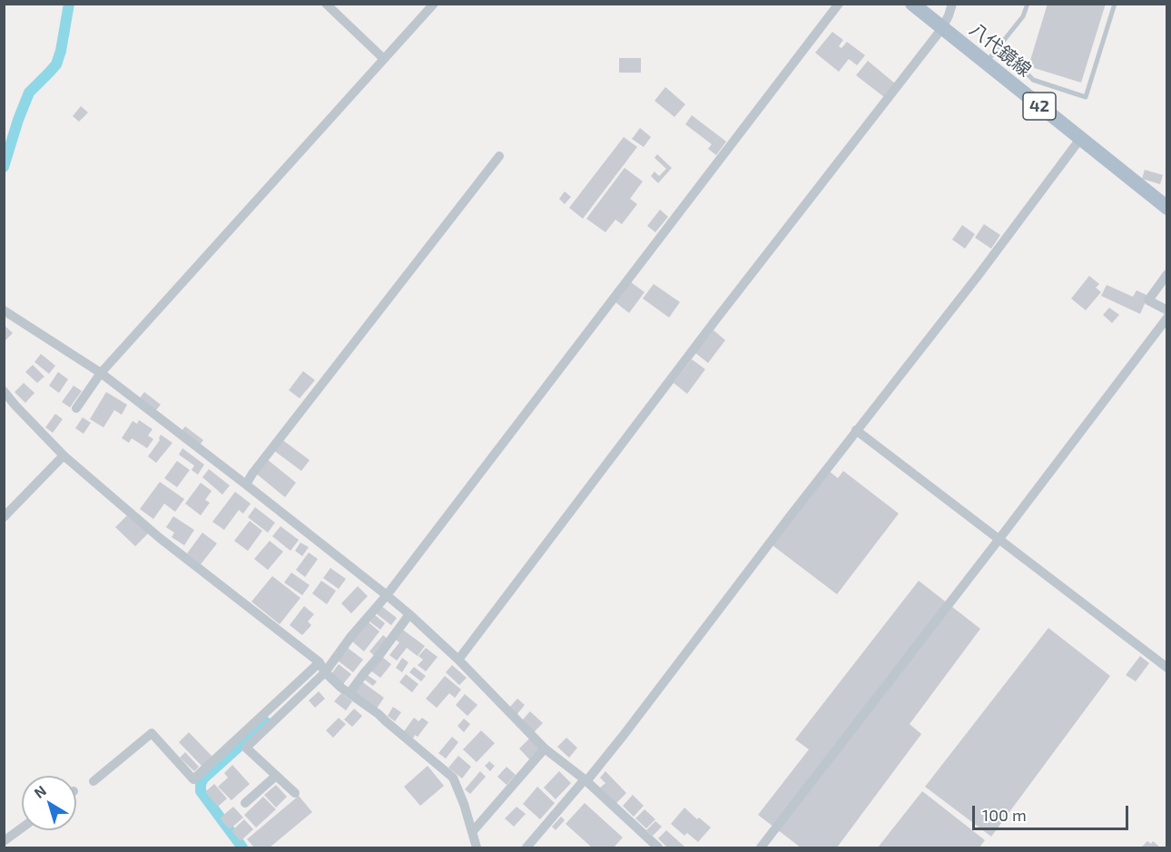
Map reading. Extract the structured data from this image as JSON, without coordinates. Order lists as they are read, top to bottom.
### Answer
{
  "streets": {
    "main road": ["八代鏡線", "42"]
  },
  "scale_bar": "100 m",
  "north": "top left"
}
